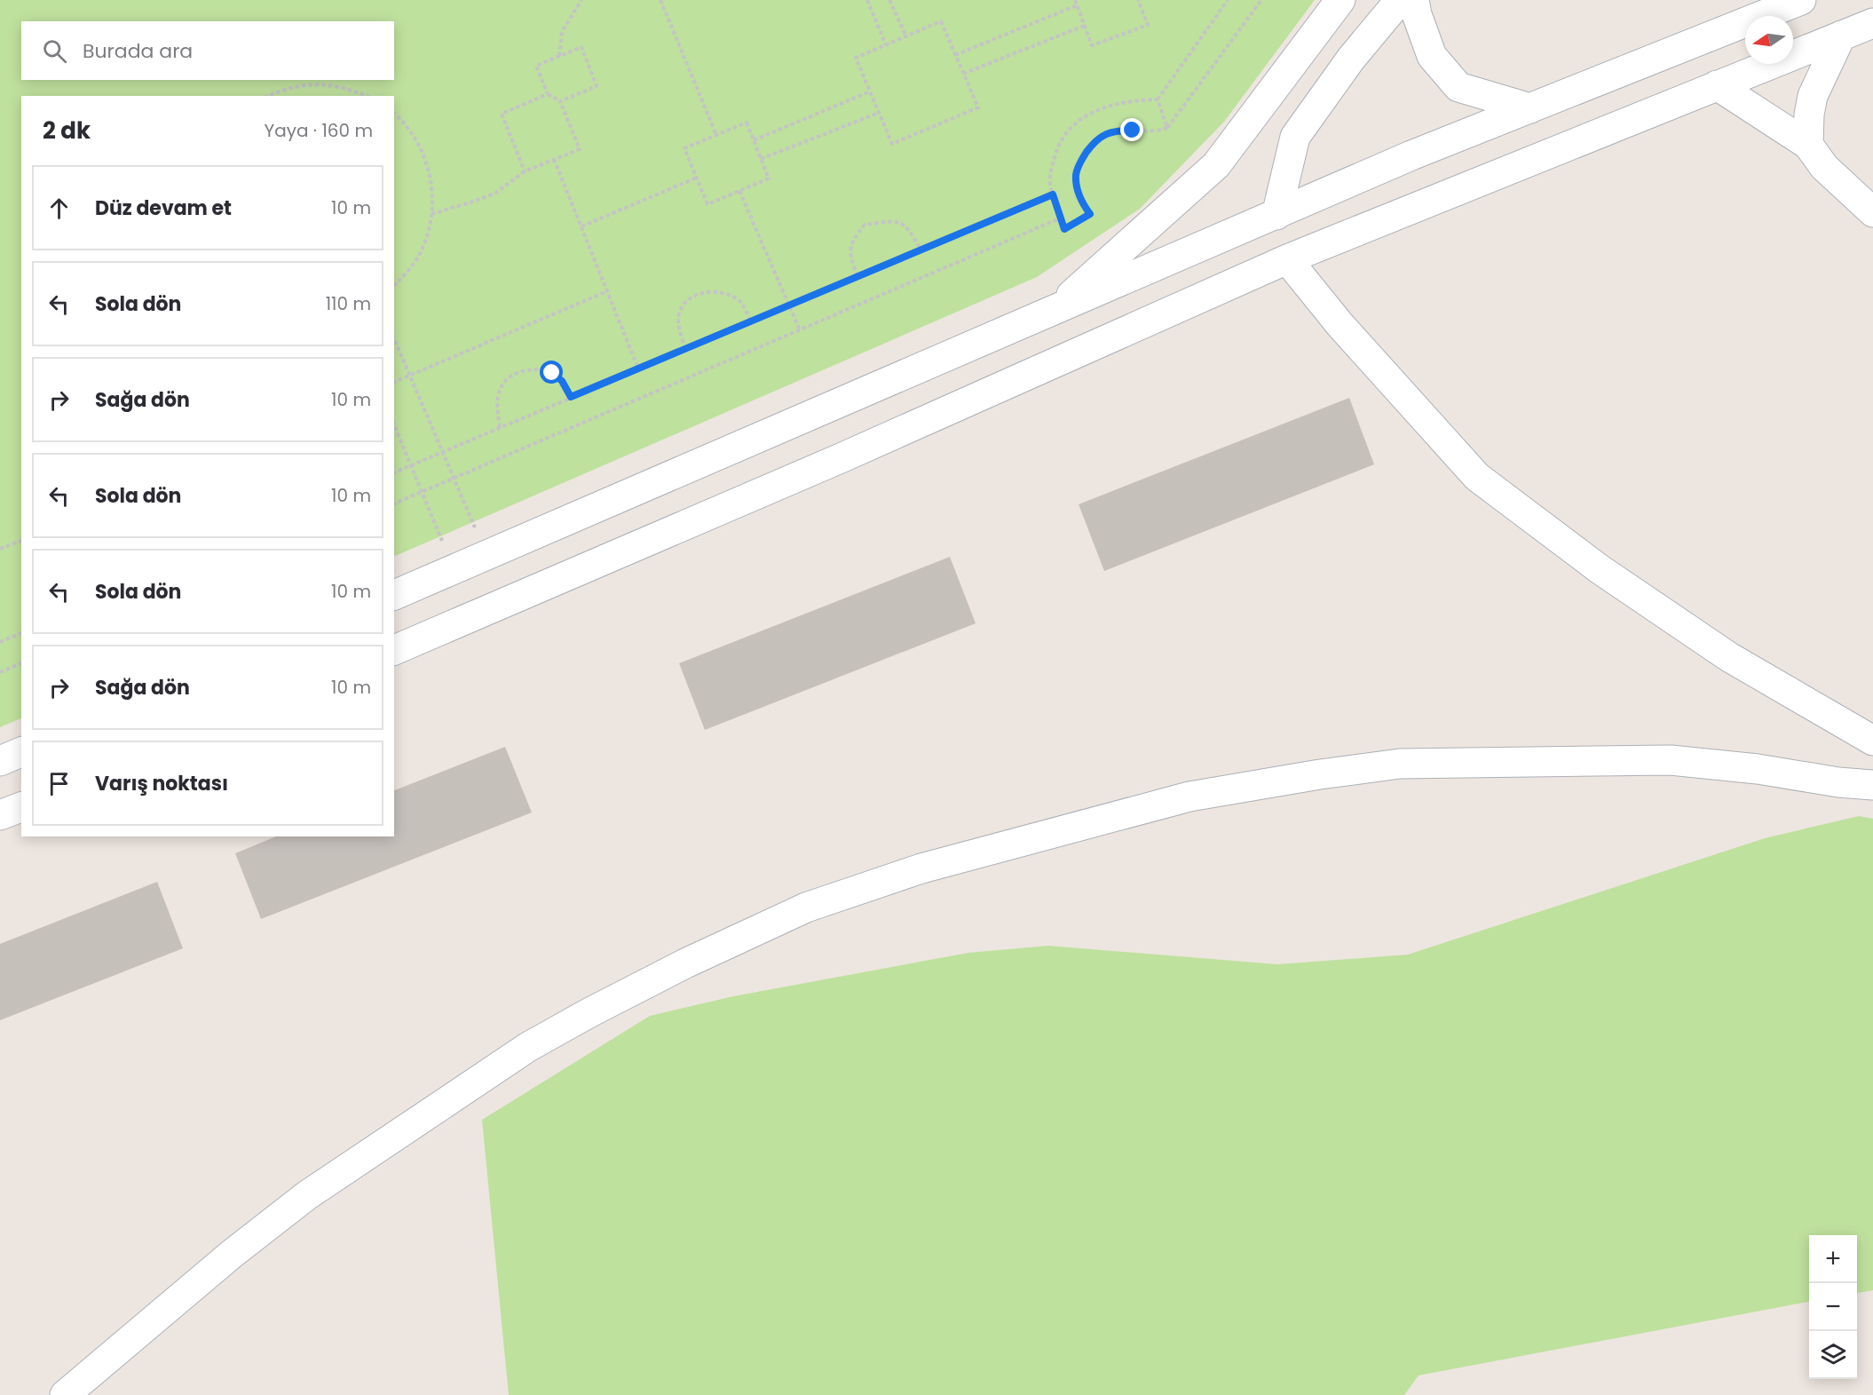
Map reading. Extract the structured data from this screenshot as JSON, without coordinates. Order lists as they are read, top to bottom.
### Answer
{
  "north": "left",
  "page": {
    "search": "Burada ara",
    "heading": ["2 dk", "Yaya · 160 m"],
    "list": [
      ["Düz devam et", "10 m"],
      ["Sola dön", "110 m"],
      ["Sağa dön", "10 m"],
      ["Sola dön", "10 m"],
      ["Sola dön", "10 m"],
      ["Sağa dön", "10 m"],
      "Varış noktası"
    ],
    "map_buttons": ["+", "−"]
  }
}
